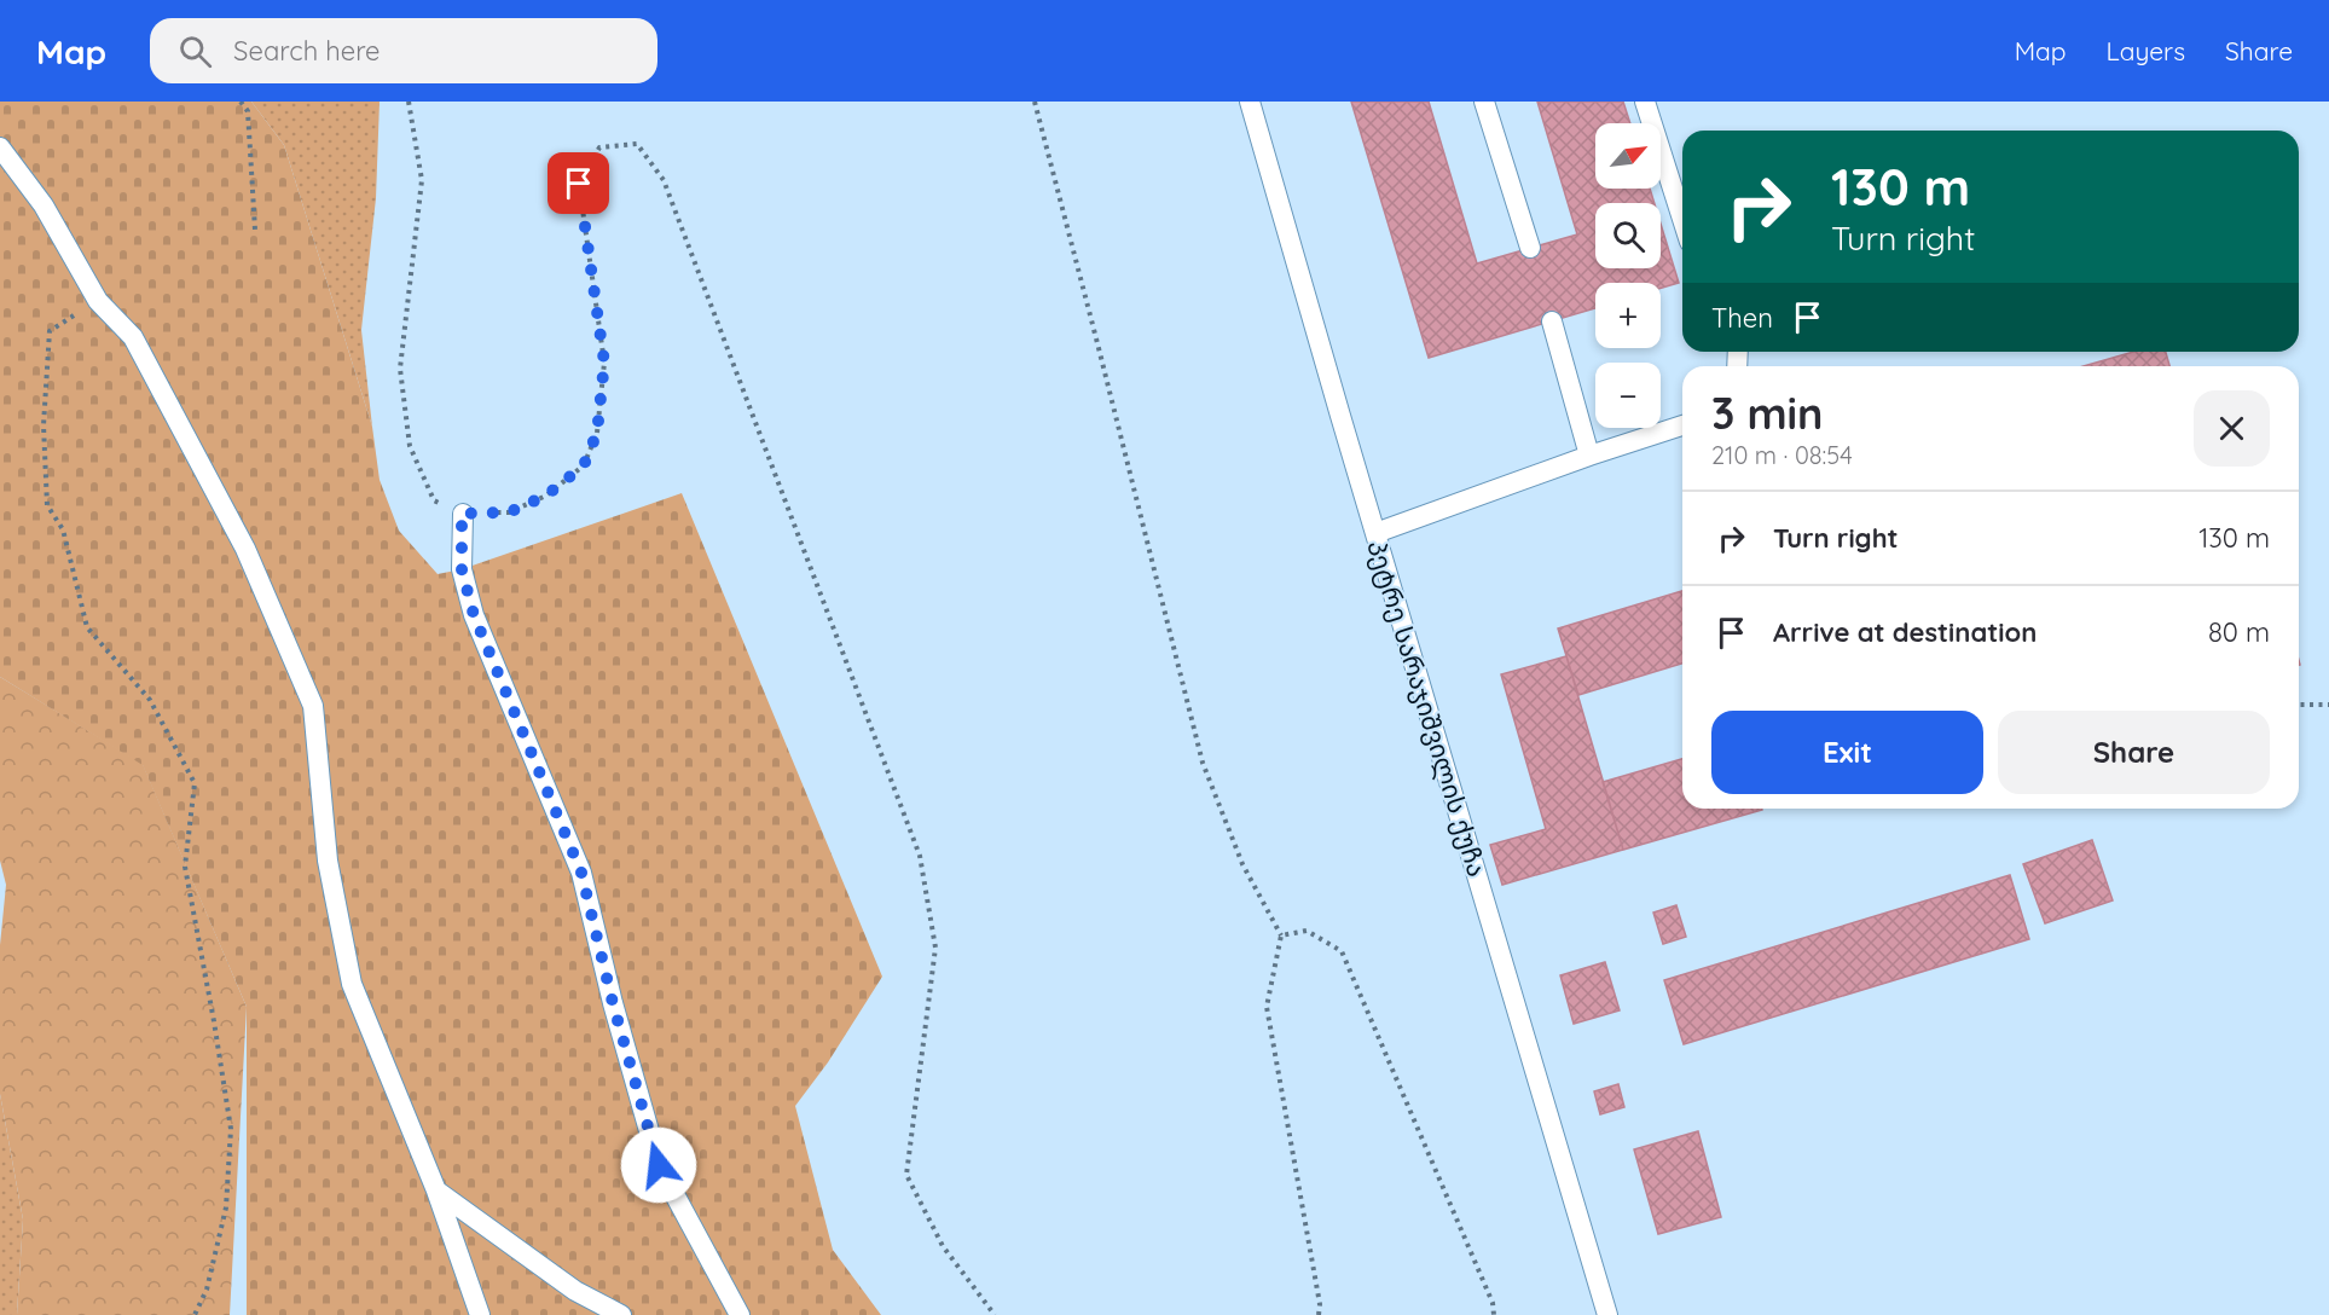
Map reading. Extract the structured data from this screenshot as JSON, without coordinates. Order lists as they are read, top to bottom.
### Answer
{
  "streets": {
    "lane": ["პეტრე სარაჯიშვილის ქუჩა"]
  },
  "north": "top right",
  "page": {
    "header": "Map",
    "search": "Search here",
    "nav": ["Map", "Layers", "Share"],
    "map_buttons": ["+", "−"],
    "turn": ["130 m", "Turn right"],
    "then": "Then",
    "heading": ["3 min", "210 m · 08:54"],
    "list": [
      {
        "name": "Turn right",
        "value": "130 m"
      },
      {
        "name": "Arrive at destination",
        "value": "80 m"
      }
    ],
    "buttons": ["Exit", "Share"]
  }
}
